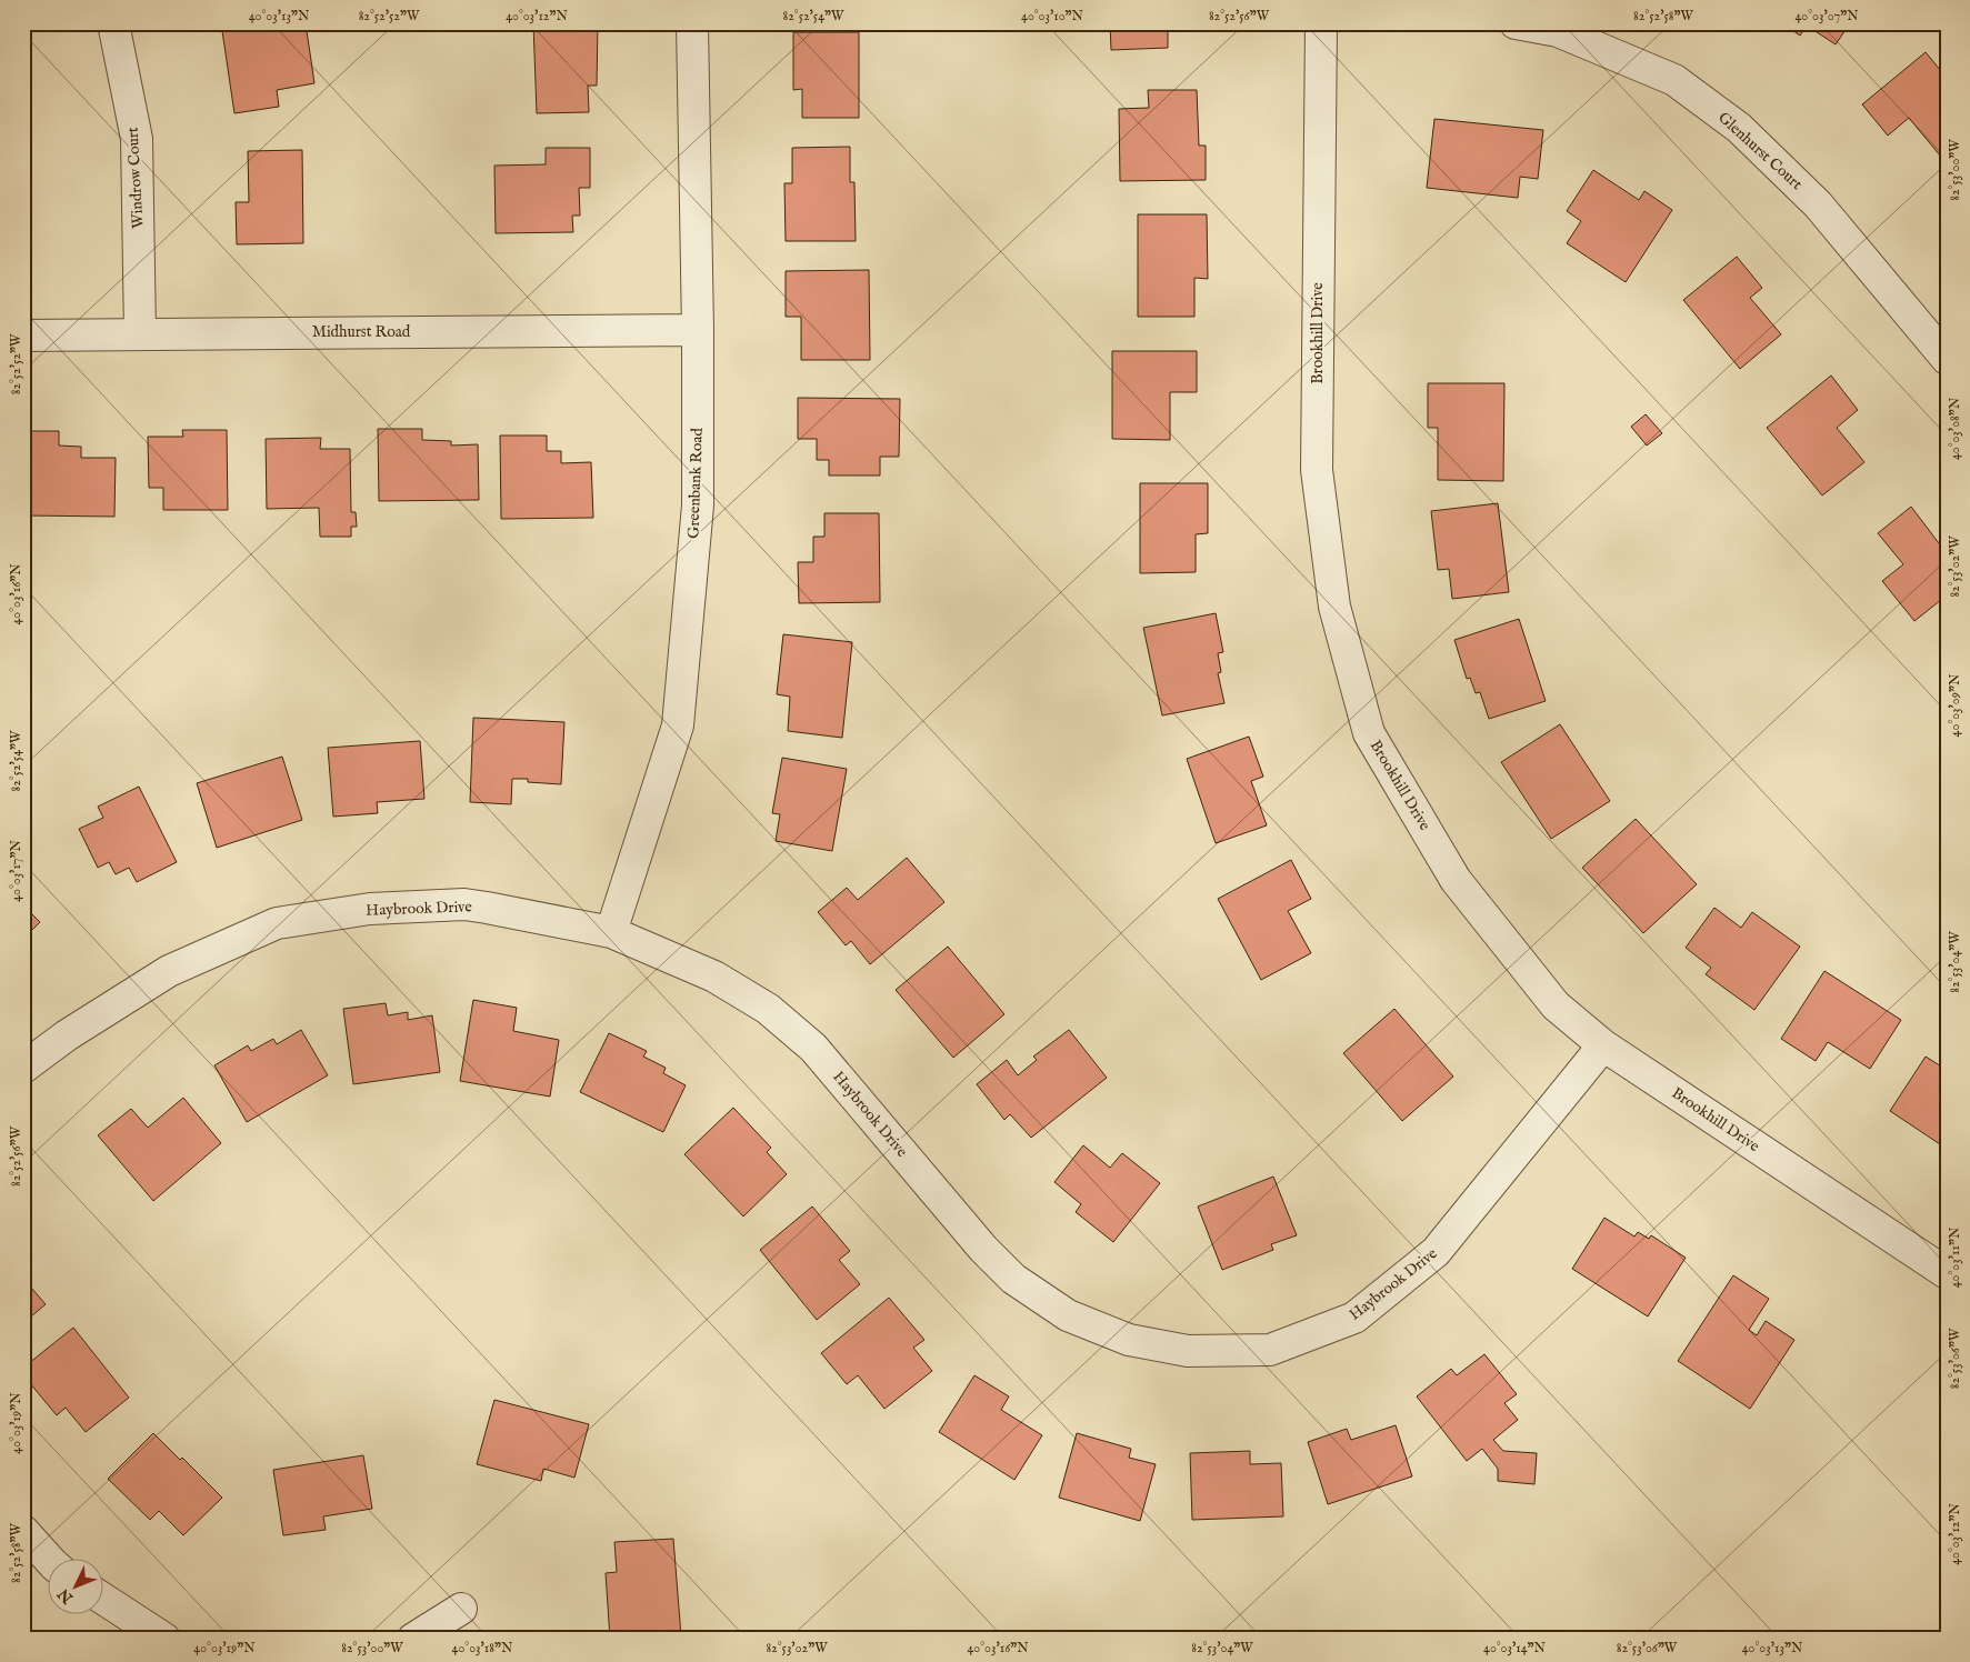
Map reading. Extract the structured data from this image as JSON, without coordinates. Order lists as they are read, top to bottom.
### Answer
{
  "streets": {
    "street": [
      "Glenhurst Court",
      "Windrow Court",
      "Midhurst Road",
      "Brookhill Drive",
      "Greenbank Road",
      "Haybrook Drive"
    ]
  },
  "crossings": [
    ["Windrow Court", "Midhurst Road"],
    ["Midhurst Road", "Greenbank Road"],
    ["Brookhill Drive", "Haybrook Drive"],
    ["Greenbank Road", "Haybrook Drive"]
  ],
  "north": "bottom left",
  "coordinates": [
    "40°03'13\"N",
    "82°52'52\"W",
    "40°03'12\"N",
    "82°52'54\"W",
    "40°03'10\"N",
    "82°52'56\"W",
    "82°52'58\"W",
    "40°03'07\"N",
    "82°53'00\"W",
    "40°03'08\"N",
    "82°53'02\"W",
    "40°03'16\"N",
    "40°03'09\"N",
    "40°03'17\"N",
    "82°53'04\"W",
    "40°03'11\"N",
    "82°53'06\"W",
    "40°03'19\"N",
    "40°03'18\"N",
    "40°03'14\"N"
  ]
}
